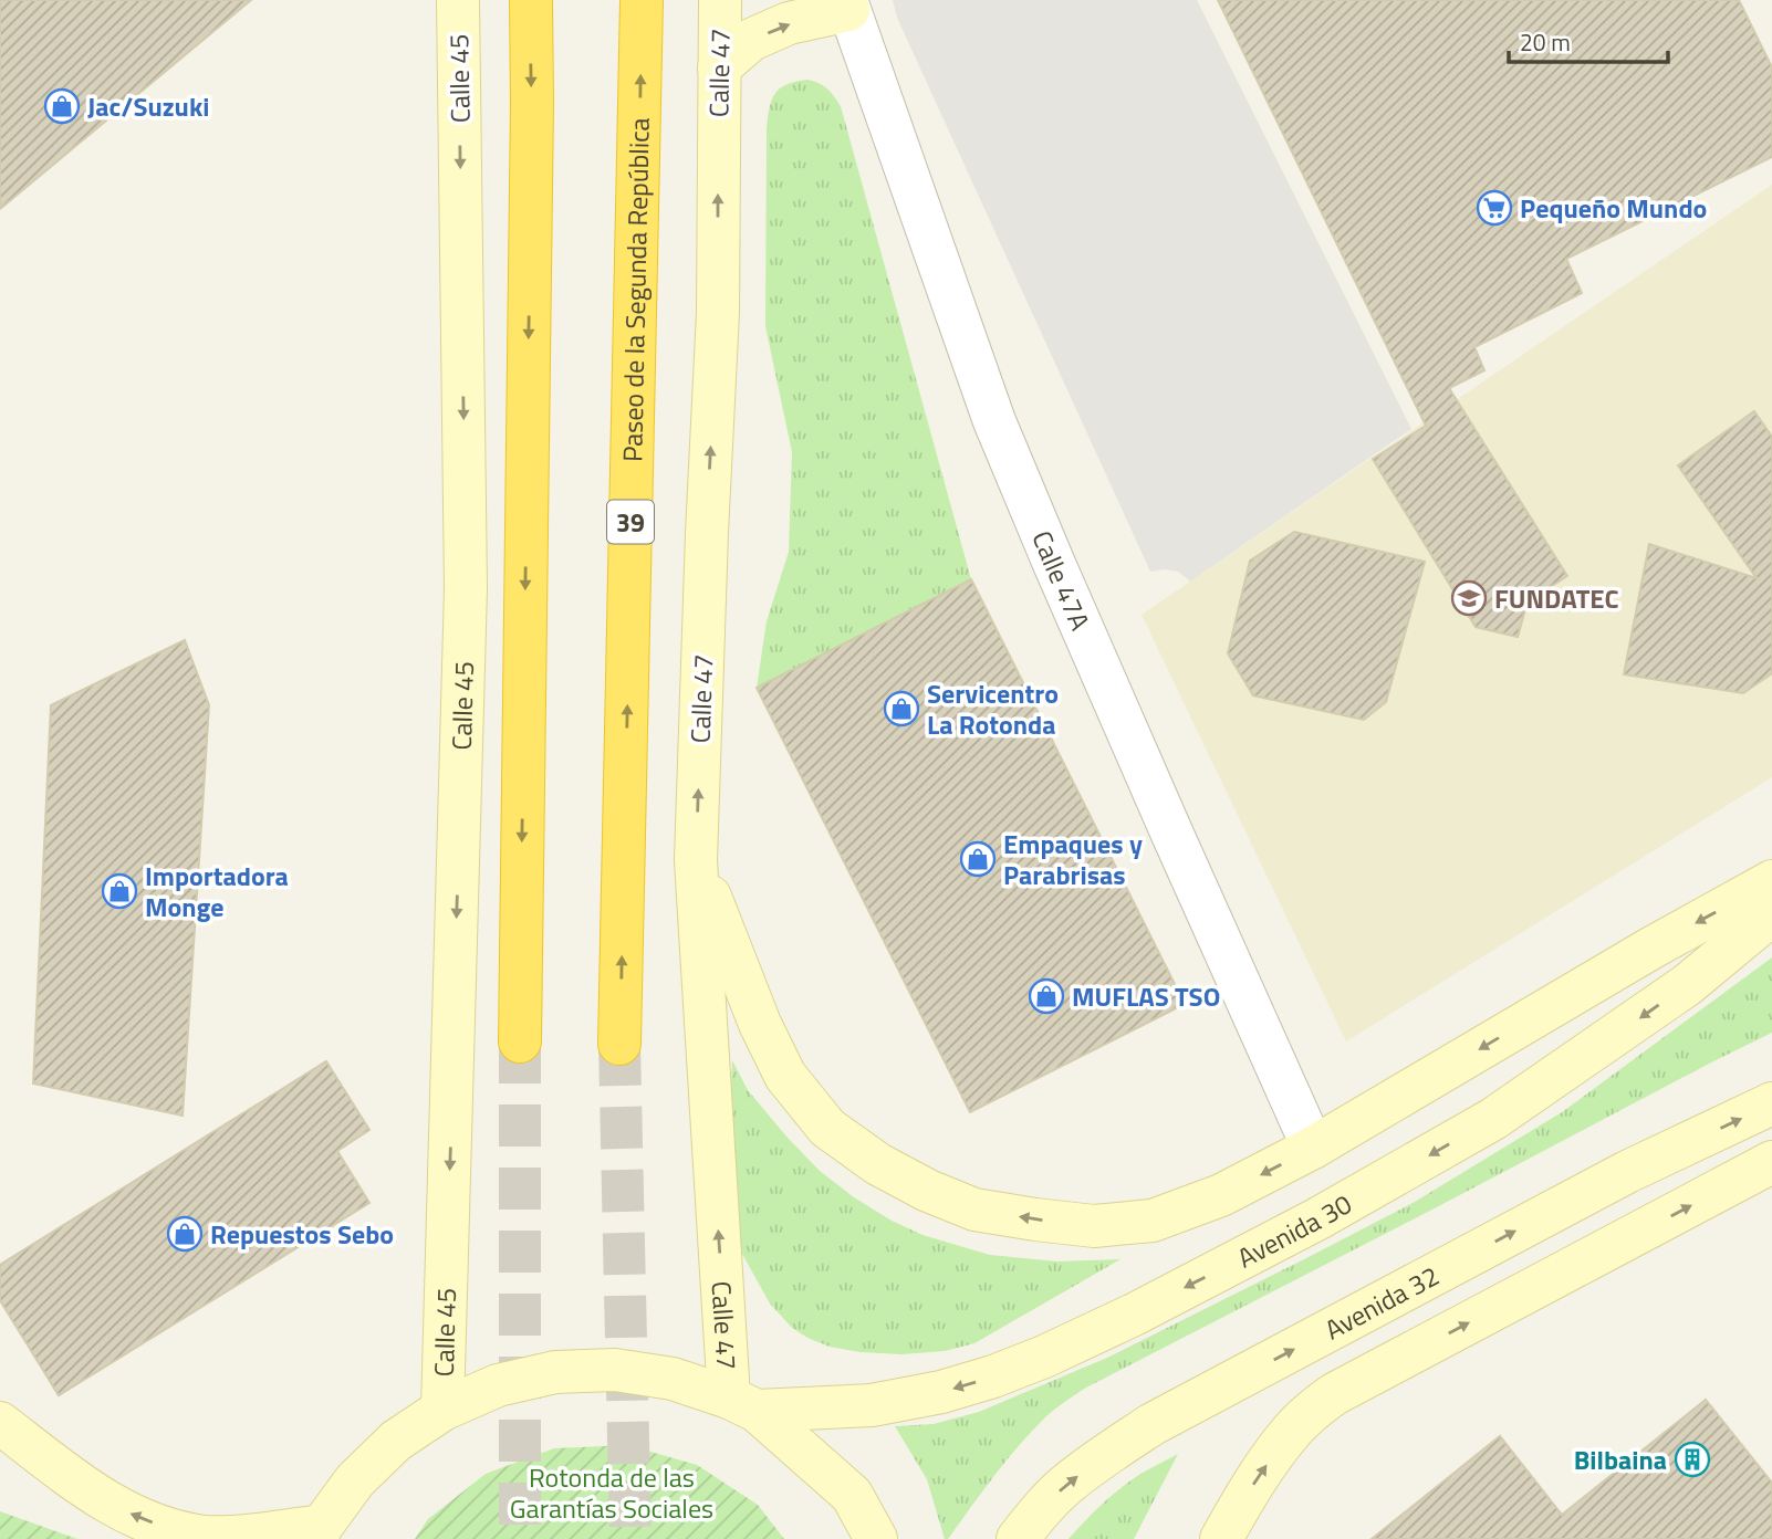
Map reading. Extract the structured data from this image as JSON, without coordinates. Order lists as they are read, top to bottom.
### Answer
{
  "streets": {
    "highway": ["Paseo de la Segunda República", "39"],
    "main road": [
      "Calle 47",
      "Calle 45",
      "Avenida 30",
      "Avenida 32"
    ],
    "street": ["Calle 47A"]
  },
  "crossings": [
    ["Calle 47", "Avenida 30"]
  ],
  "one_way": ["Calle 47", "Calle 45"],
  "parks": ["Rotonda de las Garantías Sociales"],
  "places": {
    "shop": [
      "Jac/Suzuki",
      "Servicentro La Rotonda",
      "Empaques y Parabrisas",
      "Importadora Monge",
      "MUFLAS TSO",
      "Repuestos Sebo"
    ],
    "supermarket": ["Pequeño Mundo"],
    "school or university": ["FUNDATEC"],
    "building": ["Bilbaina"]
  },
  "scale_bar": "20 m"
}
